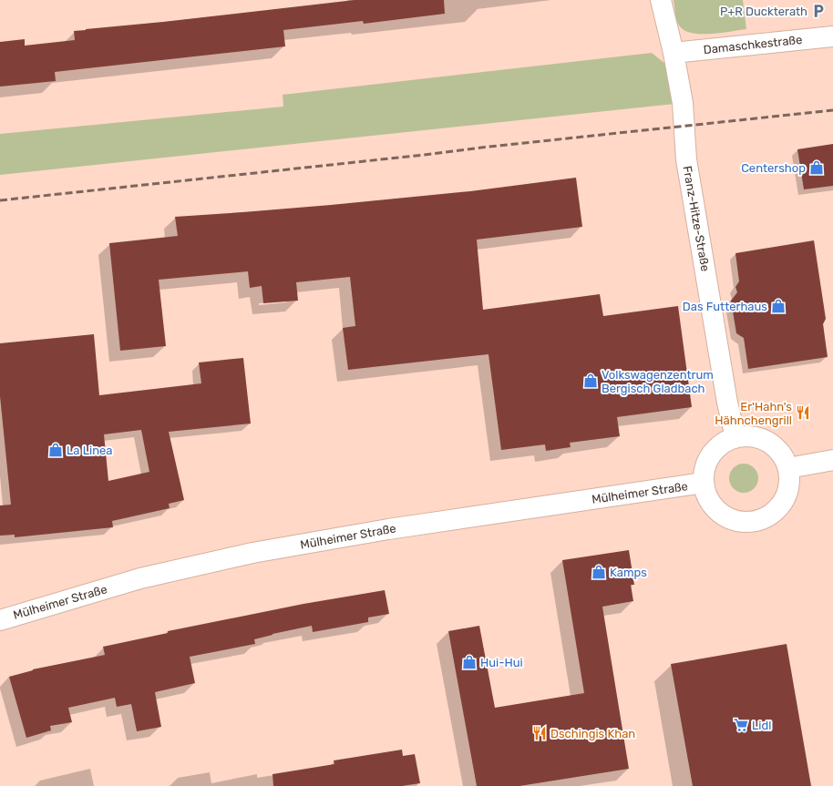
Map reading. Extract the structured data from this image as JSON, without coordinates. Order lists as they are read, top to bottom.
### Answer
{
  "streets": {
    "main road": ["Damaschkestraße", "Franz-Hitze-Straße", "Mülheimer Straße"]
  },
  "crossings": [
    ["Damaschkestraße", "Franz-Hitze-Straße"],
    ["Franz-Hitze-Straße", "Mülheimer Straße"]
  ],
  "places": {
    "parking": ["P+R Duckterath"],
    "shop": [
      "Centershop",
      "Das Futterhaus",
      "Volkswagenzentrum Bergisch Gladbach",
      "La Linea",
      "Kamps",
      "Hui-Hui"
    ],
    "restaurant": ["Er'Hahn's Hähnchengrill", "Dschingis Khan"],
    "supermarket": ["Lidl"]
  }
}
